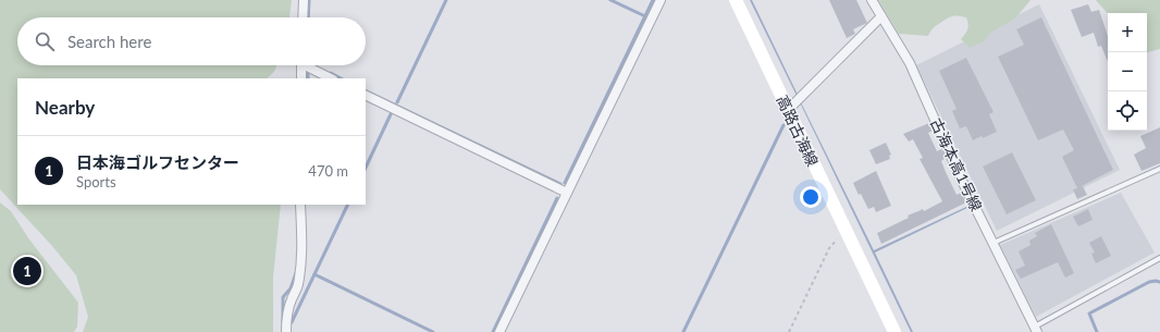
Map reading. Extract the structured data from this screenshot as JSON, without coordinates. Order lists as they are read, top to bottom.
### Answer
{
  "streets": {
    "main road": ["高路古海線"],
    "street": ["古海本高1号線"]
  },
  "page": {
    "map_buttons": ["+", "−"],
    "search": "Search here",
    "heading": "Nearby",
    "list": [
      {
        "mark": "1",
        "name": "日本海ゴルフセンター",
        "note": "Sports",
        "value": "470 m"
      }
    ],
    "pins": "1"
  }
}
